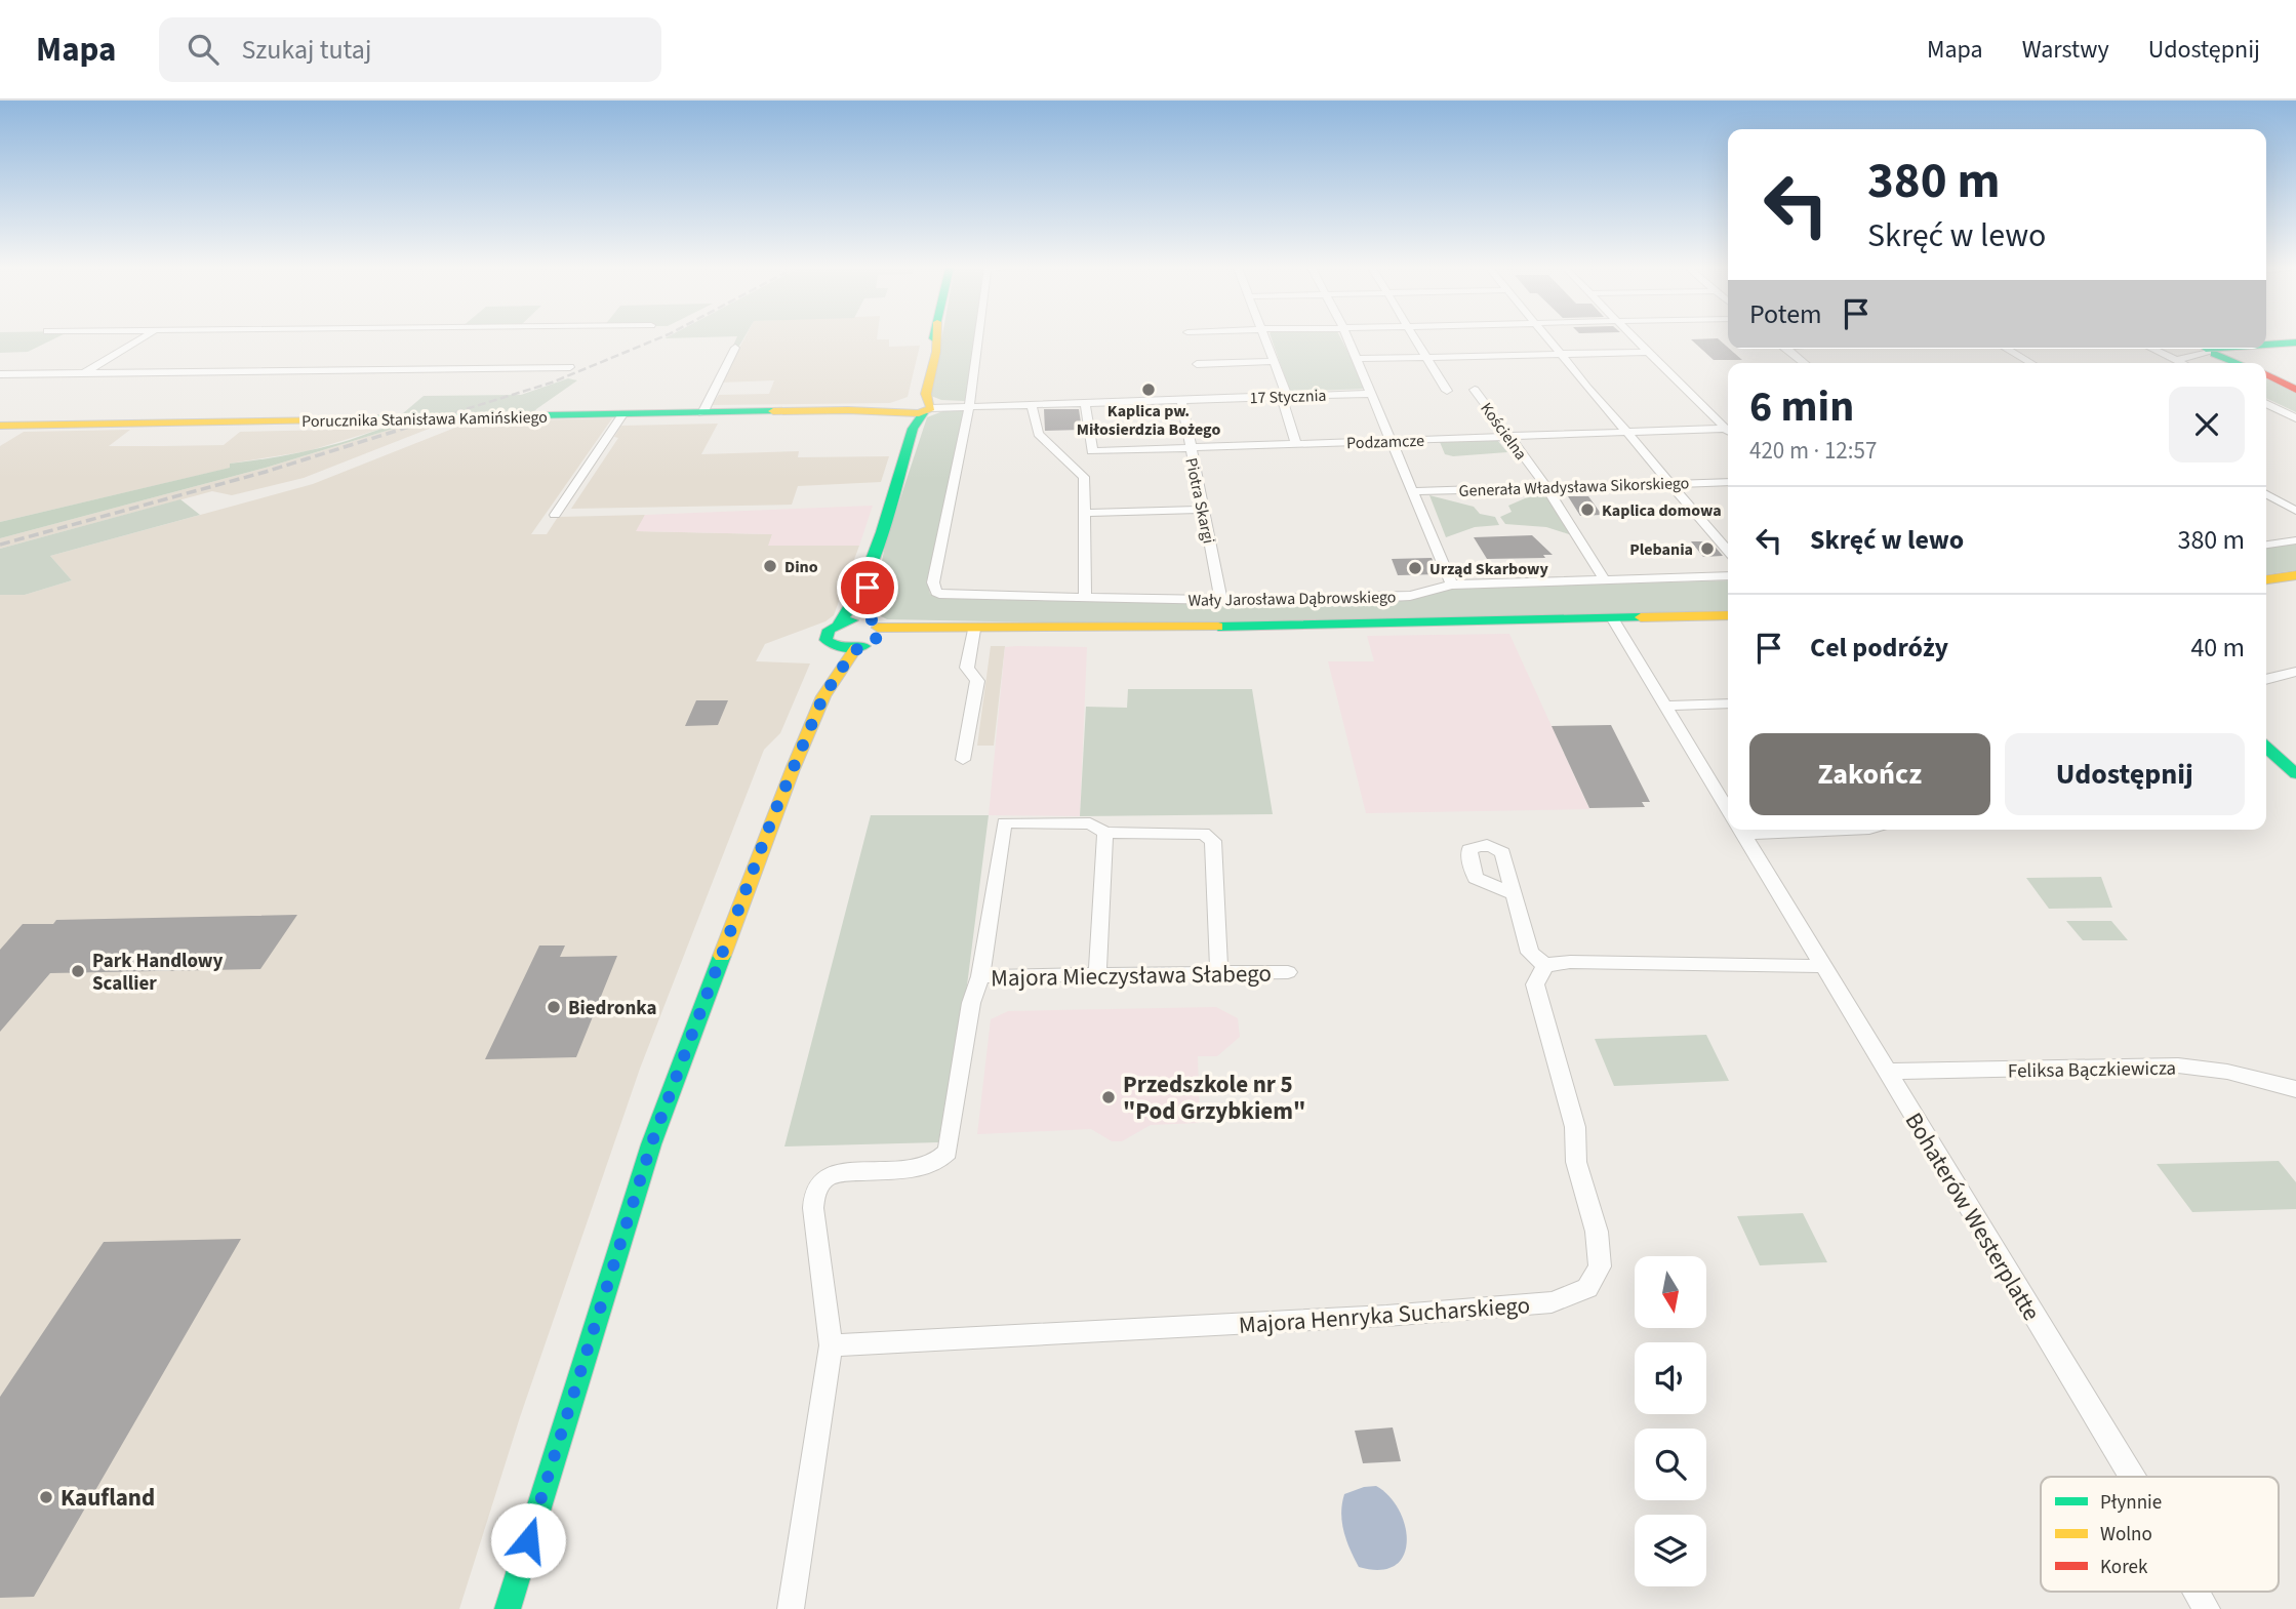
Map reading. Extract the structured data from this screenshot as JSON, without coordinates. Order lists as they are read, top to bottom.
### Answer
{
  "streets": {
    "street": [
      "17 Stycznia",
      "Porucznika Stanisława Kamińskiego",
      "Kościelna",
      "Podzamcze",
      "Generała Władysława Sikorskiego",
      "Piotra Skargi",
      "Wały Jarosława Dąbrowskiego",
      "Majora Mieczysława Słabego",
      "Feliksa Bączkiewicza",
      "Bohaterów Westerplatte",
      "Majora Henryka Sucharskiego"
    ]
  },
  "crossings": [
    ["17 Stycznia", "Porucznika Stanisława Kamińskiego"],
    ["17 Stycznia", "Piotra Skargi"],
    ["17 Stycznia", "Wały Jarosława Dąbrowskiego"],
    ["Kościelna", "Podzamcze"],
    ["Kościelna", "Generała Władysława Sikorskiego"],
    ["Kościelna", "Wały Jarosława Dąbrowskiego"],
    ["Podzamcze", "Piotra Skargi"],
    ["Piotra Skargi", "Wały Jarosława Dąbrowskiego"],
    ["Wały Jarosława Dąbrowskiego", "Bohaterów Westerplatte"],
    ["Majora Mieczysława Słabego", "Majora Henryka Sucharskiego"],
    ["Feliksa Bączkiewicza", "Bohaterów Westerplatte"]
  ],
  "places": [
    "Kaplica pw. Miłosierdzia Bożego",
    "Kaplica domowa",
    "Plebania",
    "Dino",
    "Urząd Skarbowy",
    "Park Handlowy Scallier",
    "Biedronka",
    "Przedszkole nr 5 \"Pod Grzybkiem\"",
    "Kaufland"
  ],
  "legend": ["Płynnie", "Wolno", "Korek"],
  "north": "bottom",
  "page": {
    "header": "Mapa",
    "search": "Szukaj tutaj",
    "nav": ["Mapa", "Warstwy", "Udostępnij"],
    "turn": ["380 m", "Skręć w lewo"],
    "then": "Potem",
    "heading": ["6 min", "420 m · 12:57"],
    "list": [
      {
        "name": "Skręć w lewo",
        "value": "380 m"
      },
      {
        "name": "Cel podróży",
        "value": "40 m"
      }
    ],
    "buttons": ["Zakończ", "Udostępnij"]
  }
}
